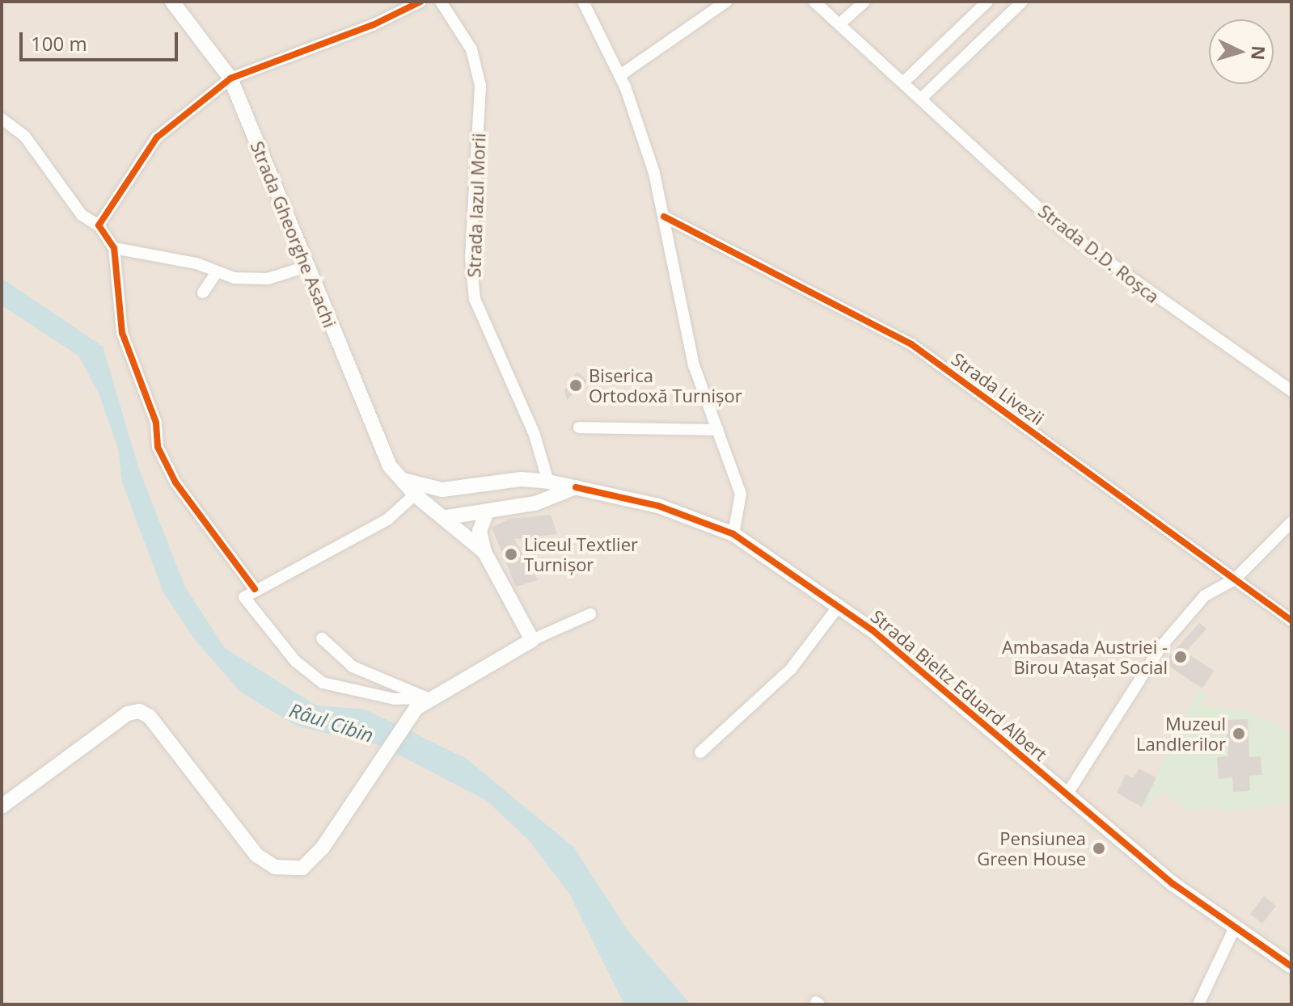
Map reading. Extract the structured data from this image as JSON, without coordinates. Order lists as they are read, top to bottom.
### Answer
{
  "streets": {
    "street": [
      "Strada Iazul Morii",
      "Strada Gheorghe Asachi",
      "Strada D.D. Roșca",
      "Strada Livezii",
      "Strada Bieltz Eduard Albert"
    ]
  },
  "crossings": [
    ["Strada Iazul Morii", "Strada Bieltz Eduard Albert"],
    ["Strada Gheorghe Asachi", "Strada Bieltz Eduard Albert"]
  ],
  "water": ["Râul Cibin"],
  "places": [
    "Biserica Ortodoxă Turnișor",
    "Liceul Textlier Turnișor",
    "Ambasada Austriei - Birou Atașat Social",
    "Muzeul Landlerilor",
    "Pensiunea Green House"
  ],
  "scale_bar": "100 m",
  "north": "right"
}
